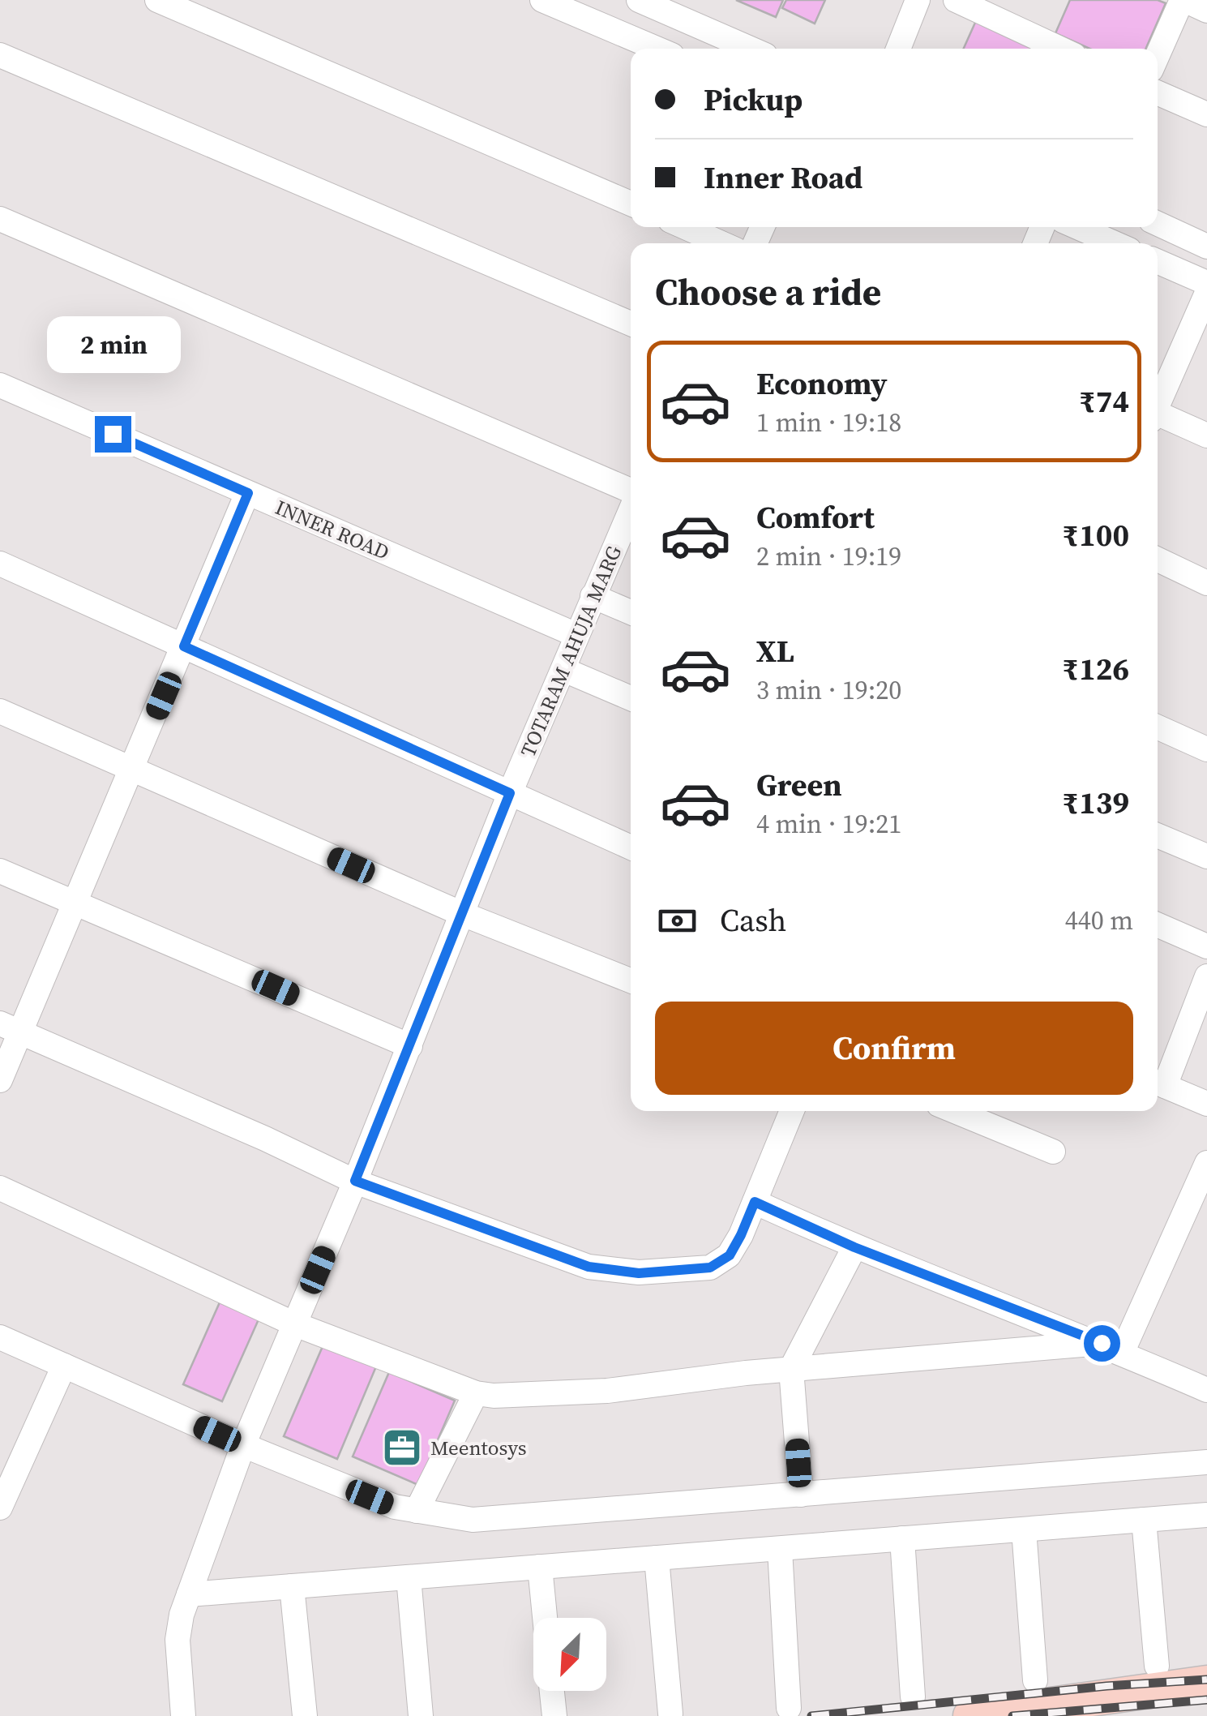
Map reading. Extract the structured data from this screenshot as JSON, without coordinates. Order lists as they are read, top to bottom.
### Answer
{
  "streets": {
    "street": ["INNER ROAD", "TOTARAM AHUJA MARG"]
  },
  "crossings": [
    ["INNER ROAD", "TOTARAM AHUJA MARG"]
  ],
  "places": {
    "office": ["Meentosys"]
  },
  "north": "bottom left",
  "page": {
    "banner": ["Pickup", "Inner Road"],
    "heading": "Choose a ride",
    "bubble": "2 min",
    "list": [
      {
        "name": "Economy",
        "note": "1 min · 19:18",
        "value": "₹74"
      },
      {
        "name": "Comfort",
        "note": "2 min · 19:19",
        "value": "₹100"
      },
      {
        "name": "XL",
        "note": "3 min · 19:20",
        "value": "₹126"
      },
      {
        "name": "Green",
        "note": "4 min · 19:21",
        "value": "₹139"
      }
    ],
    "pay": ["Cash", "440 m"],
    "buttons": "Confirm"
  }
}
